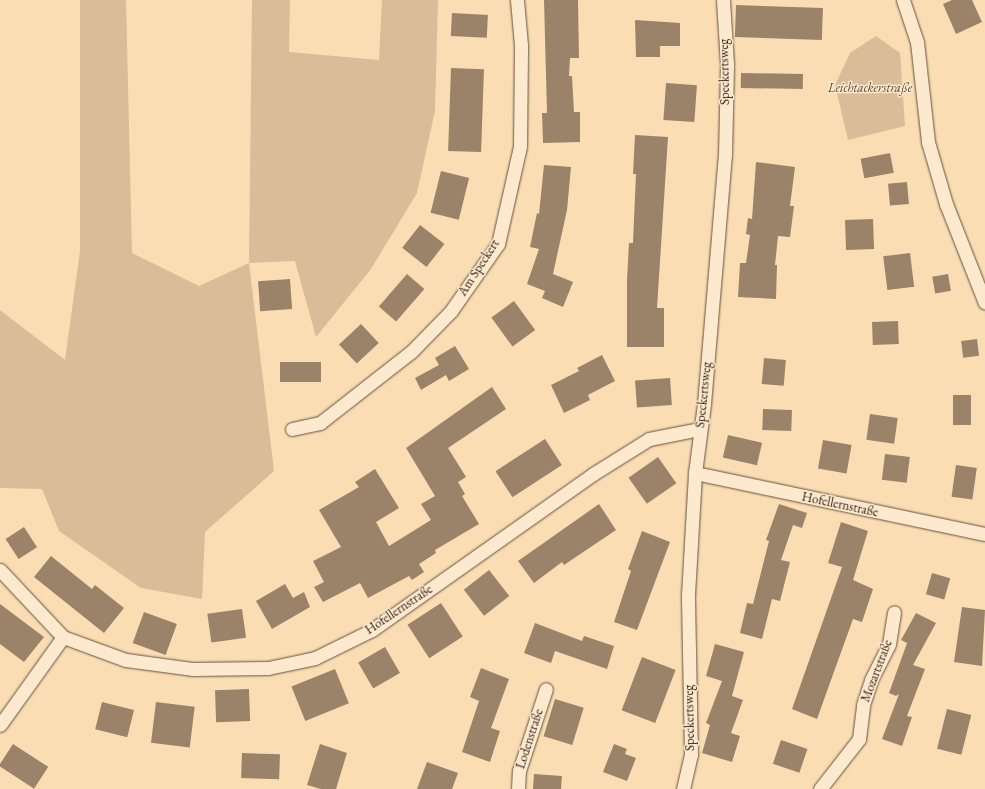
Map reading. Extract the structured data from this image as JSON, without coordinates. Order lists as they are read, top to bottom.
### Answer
{
  "streets": {
    "street": [
      "Speckertsweg",
      "Am Speckert",
      "Hofellernstraße",
      "Mozartstraße",
      "Lodenstraße"
    ]
  },
  "crossings": [
    ["Speckertsweg", "Hofellernstraße"]
  ],
  "parks": ["Leichtackerstraße"]
}
